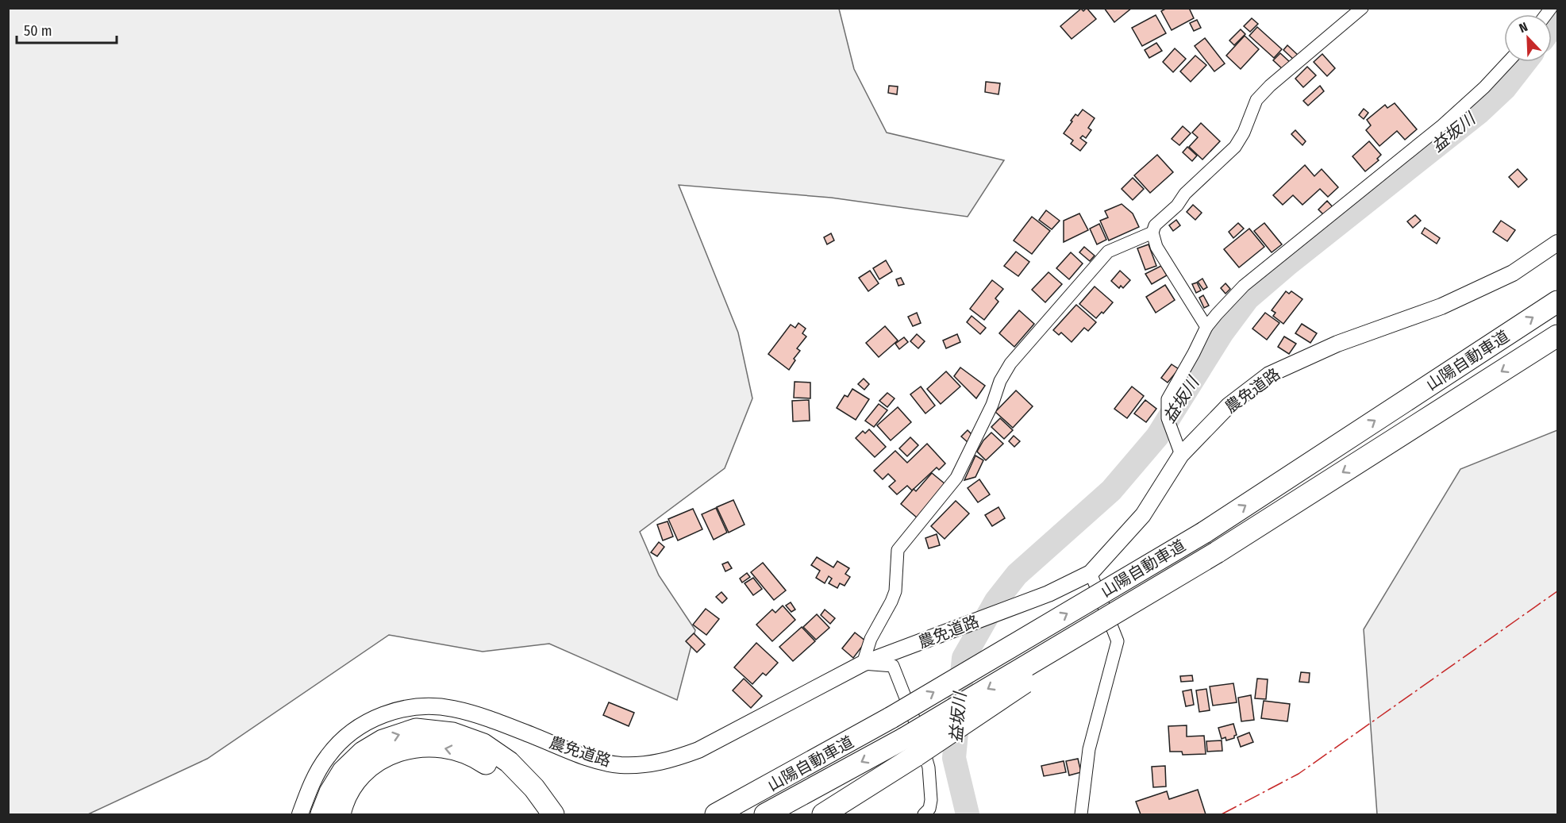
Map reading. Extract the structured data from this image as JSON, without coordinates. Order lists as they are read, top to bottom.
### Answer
{
  "streets": {
    "highway": ["山陽自動車道"],
    "street": ["農免道路"]
  },
  "water": ["益坂川"],
  "scale_bar": "50 m",
  "north": "top left"
}
